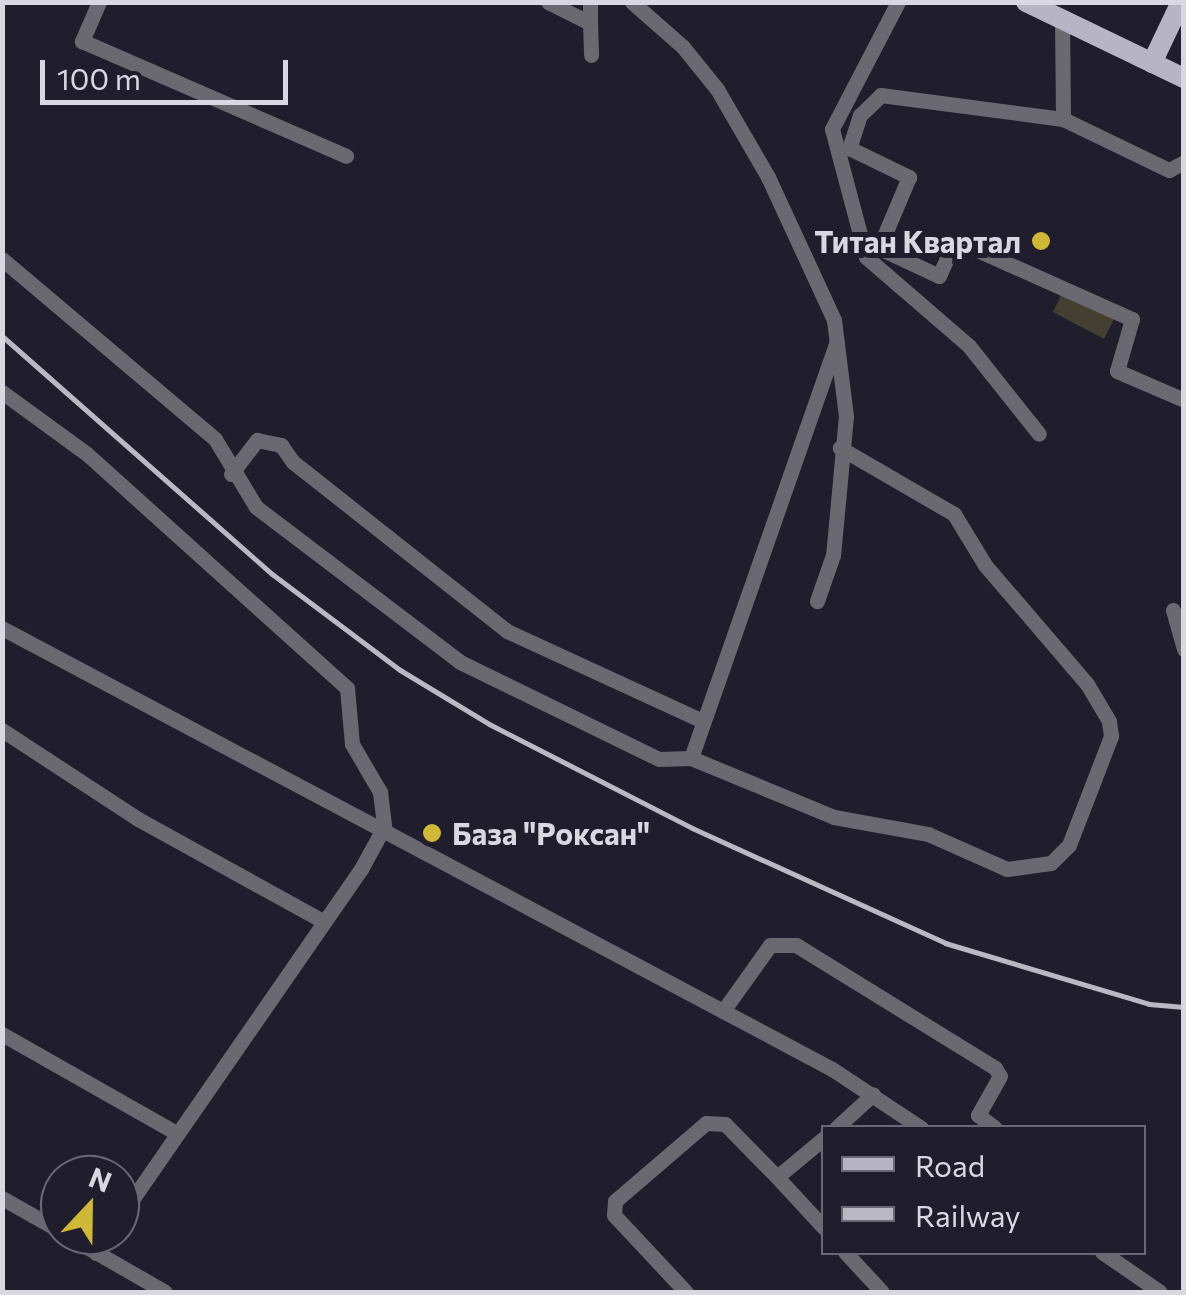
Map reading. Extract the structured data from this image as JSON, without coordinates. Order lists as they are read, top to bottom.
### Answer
{
  "places": ["Титан Квартал", "База \"Роксан\""],
  "legend": ["Road", "Railway"],
  "scale_bar": "100 m",
  "north": "top"
}
